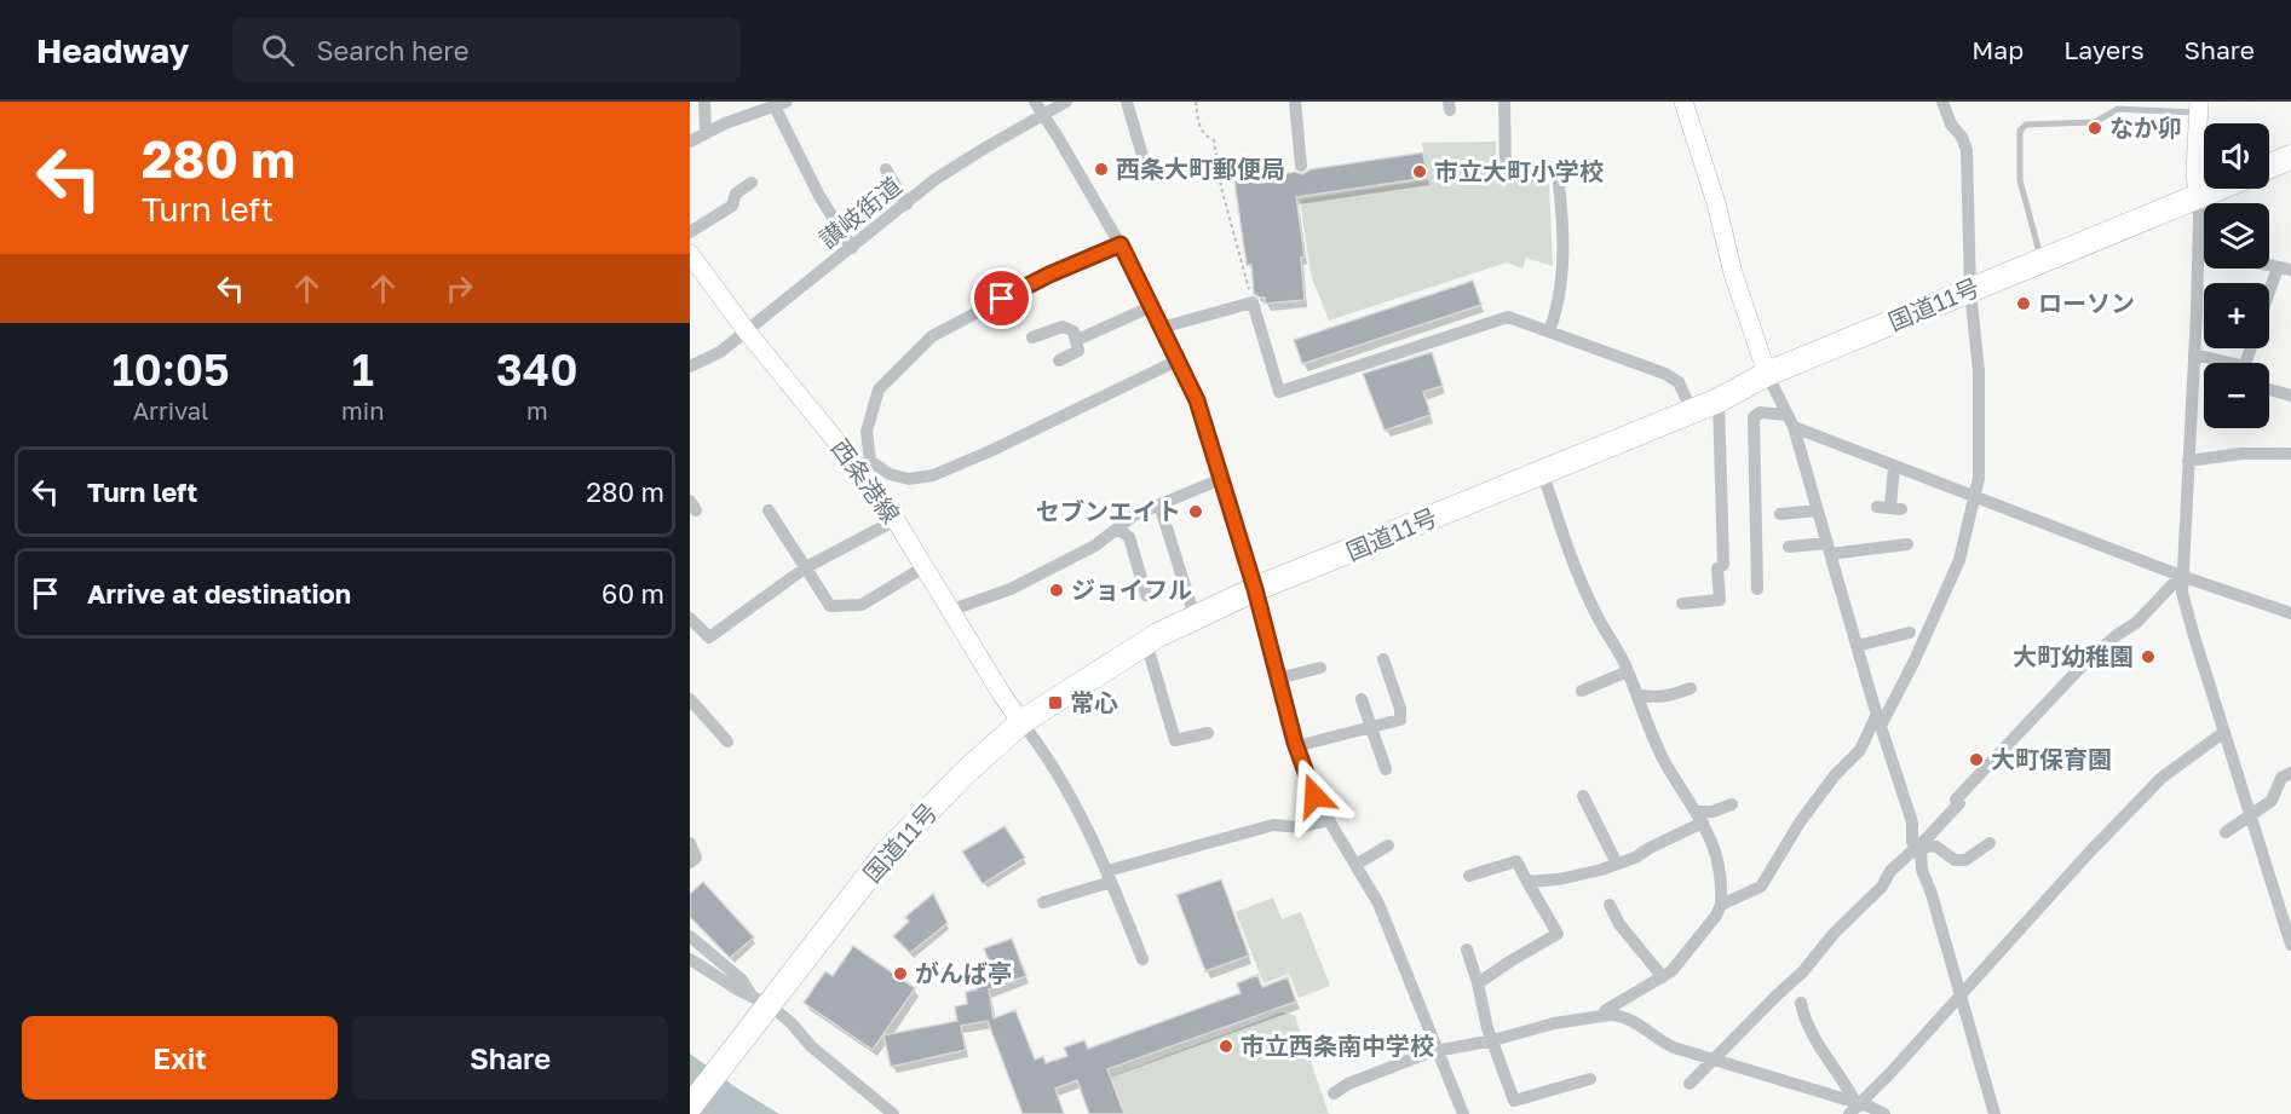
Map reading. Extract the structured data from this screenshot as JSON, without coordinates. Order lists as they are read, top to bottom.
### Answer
{
  "streets": {
    "highway": ["国道11号"],
    "main road": ["西条港線"],
    "street": ["讃岐街道"]
  },
  "crossings": [
    ["讃岐街道", "西条港線"],
    ["国道11号", "西条港線"]
  ],
  "places": {
    "other": [
      "なか卯",
      "西条大町郵便局",
      "市立大町小学校",
      "ローソン",
      "セブンエイト",
      "ジョイフル",
      "大町幼稚園",
      "大町保育園",
      "がんば亭",
      "市立西条南中学校"
    ],
    "transit": ["常心"]
  },
  "page": {
    "header": "Headway",
    "search": "Search here",
    "nav": ["Map", "Layers", "Share"],
    "turn": ["280 m", "Turn left"],
    "map_buttons": ["+", "−"],
    "eta": [
      "10:05",
      "Arrival",
      "1",
      "min",
      "340",
      "m"
    ],
    "list": [
      {
        "name": "Turn left",
        "value": "280 m"
      },
      {
        "name": "Arrive at destination",
        "value": "60 m"
      }
    ],
    "buttons": ["Exit", "Share"]
  }
}
